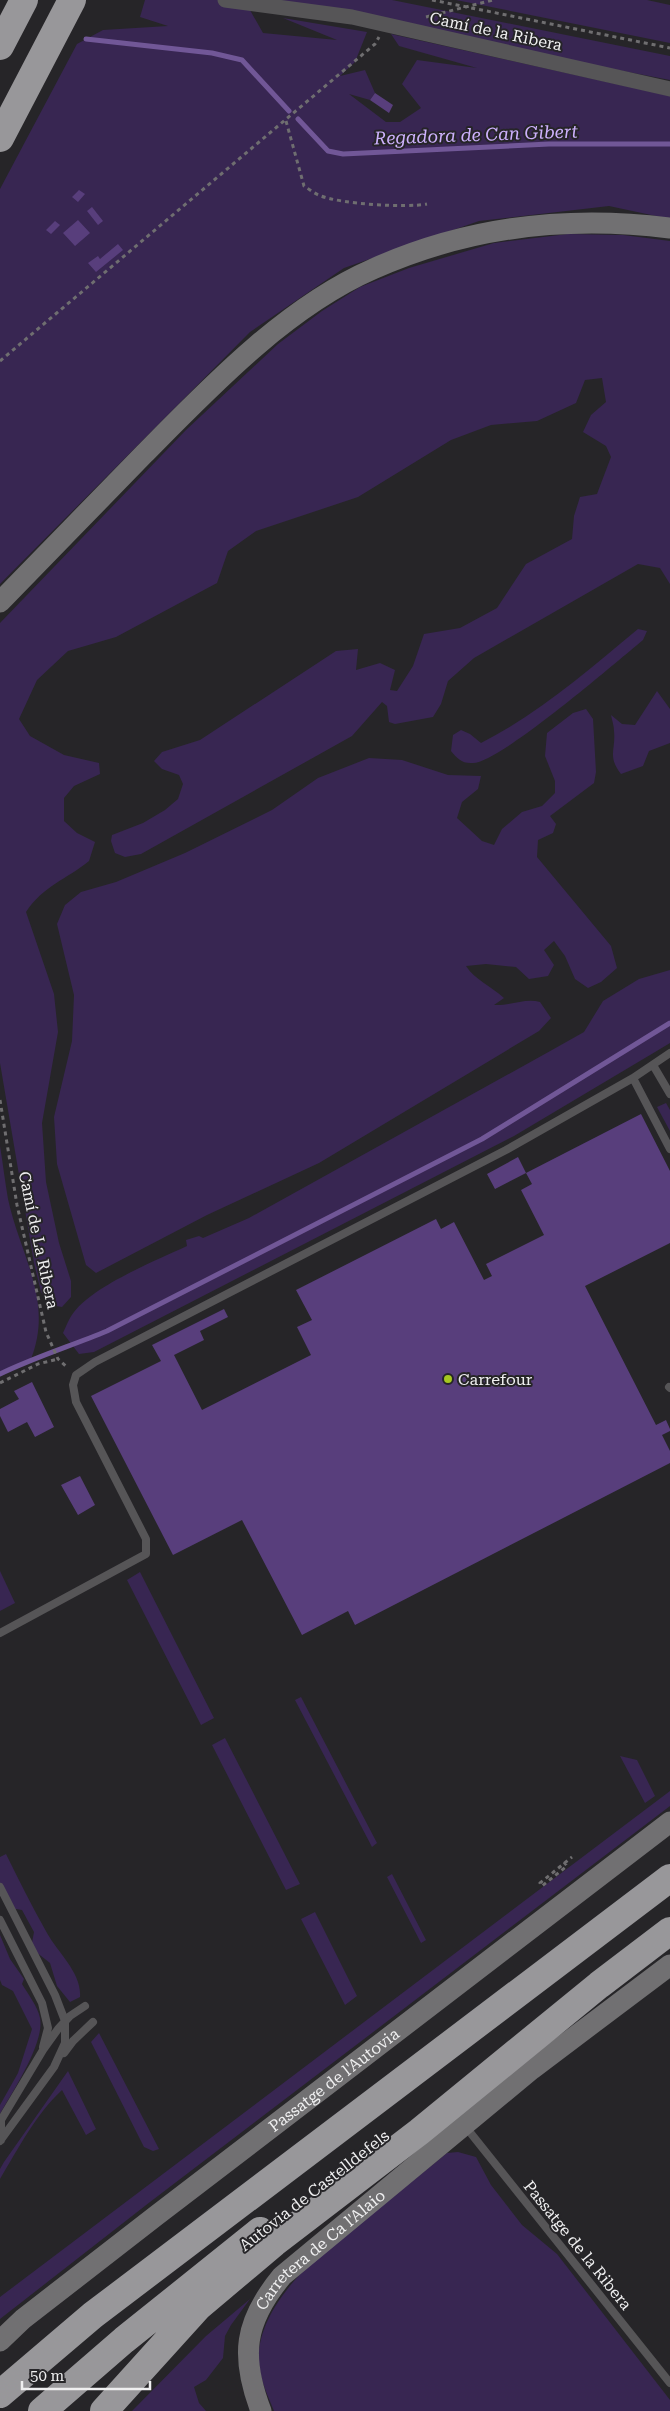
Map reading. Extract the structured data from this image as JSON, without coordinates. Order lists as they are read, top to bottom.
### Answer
{
  "streets": {
    "highway": ["Autovia de Castelldefels"],
    "street": ["Camí de la Ribera", "Passatge de l'Autovia", "Carretera de Ca l'Alaio"],
    "lane": ["Passatge de la Ribera"],
    "path": ["Camí de La Ribera"]
  },
  "crossings": [
    ["Passatge de la Ribera", "Carretera de Ca l'Alaio"]
  ],
  "water": ["Regadora de Can Gibert"],
  "places": ["Carrefour"],
  "scale_bar": "50 m"
}
